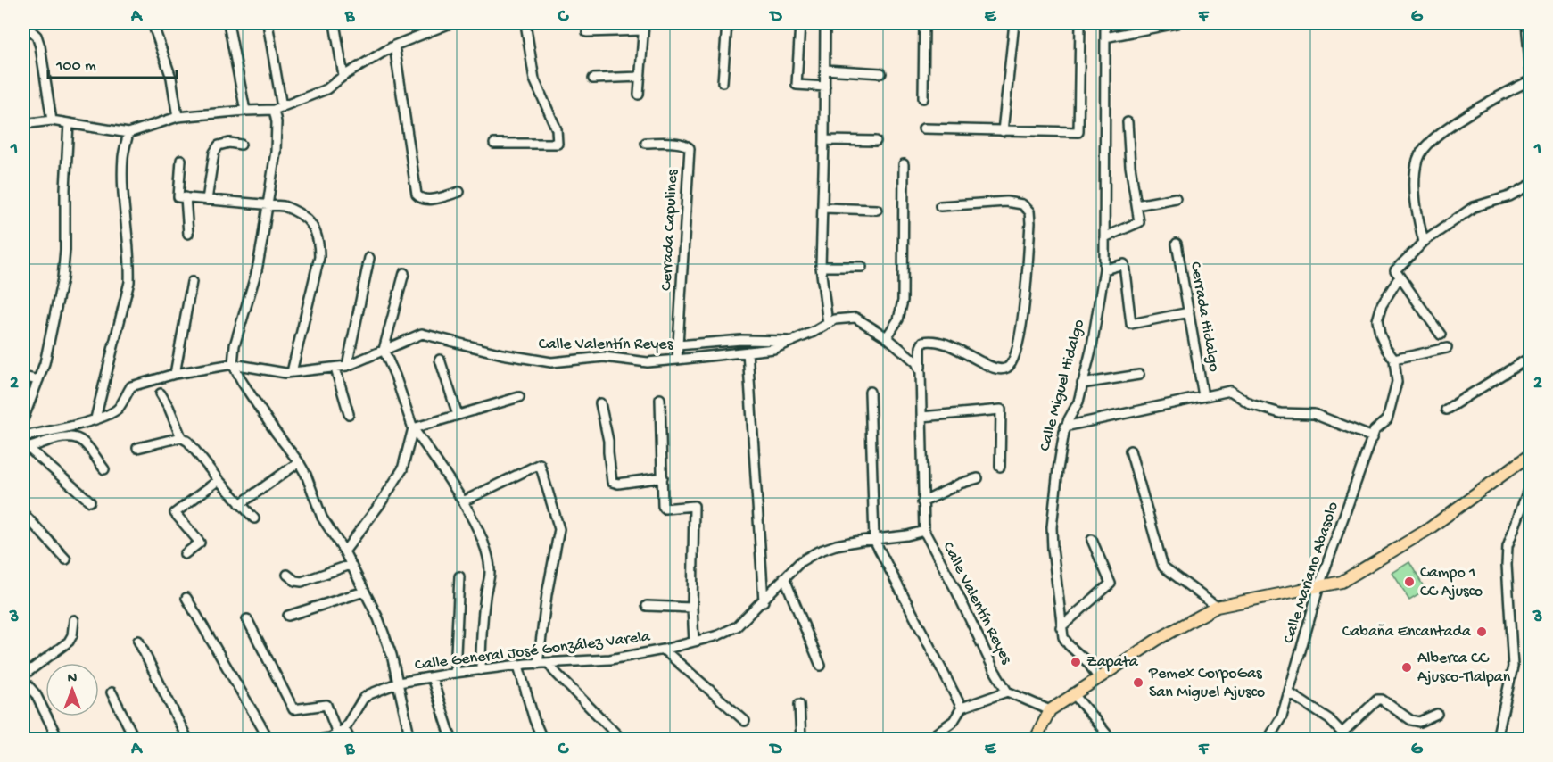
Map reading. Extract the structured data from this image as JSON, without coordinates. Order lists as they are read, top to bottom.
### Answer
{
  "streets": {
    "street": [
      "Cerrada Capulines",
      "Cerrada Hidalgo",
      "Calle Valentín Reyes",
      "Calle Miguel Hidalgo",
      "Calle Mariano Abasolo",
      "Calle General José González Varela"
    ]
  },
  "crossings": [
    ["Cerrada Capulines", "Calle Valentín Reyes"],
    ["Calle Valentín Reyes", "Calle General José González Varela"]
  ],
  "places": [
    "Campo 1 CC Ajusco",
    "Cabaña Encantada",
    "Zapata",
    "Alberca CC Ajusco-Tlalpan",
    "Pemex CorpoGas San Miguel Ajusco"
  ],
  "scale_bar": "100 m",
  "north": "top",
  "grid": {
    "columns": [
      "A",
      "B",
      "C",
      "D",
      "E",
      "F",
      "G"
    ],
    "rows": ["1", "2", "3"]
  }
}
